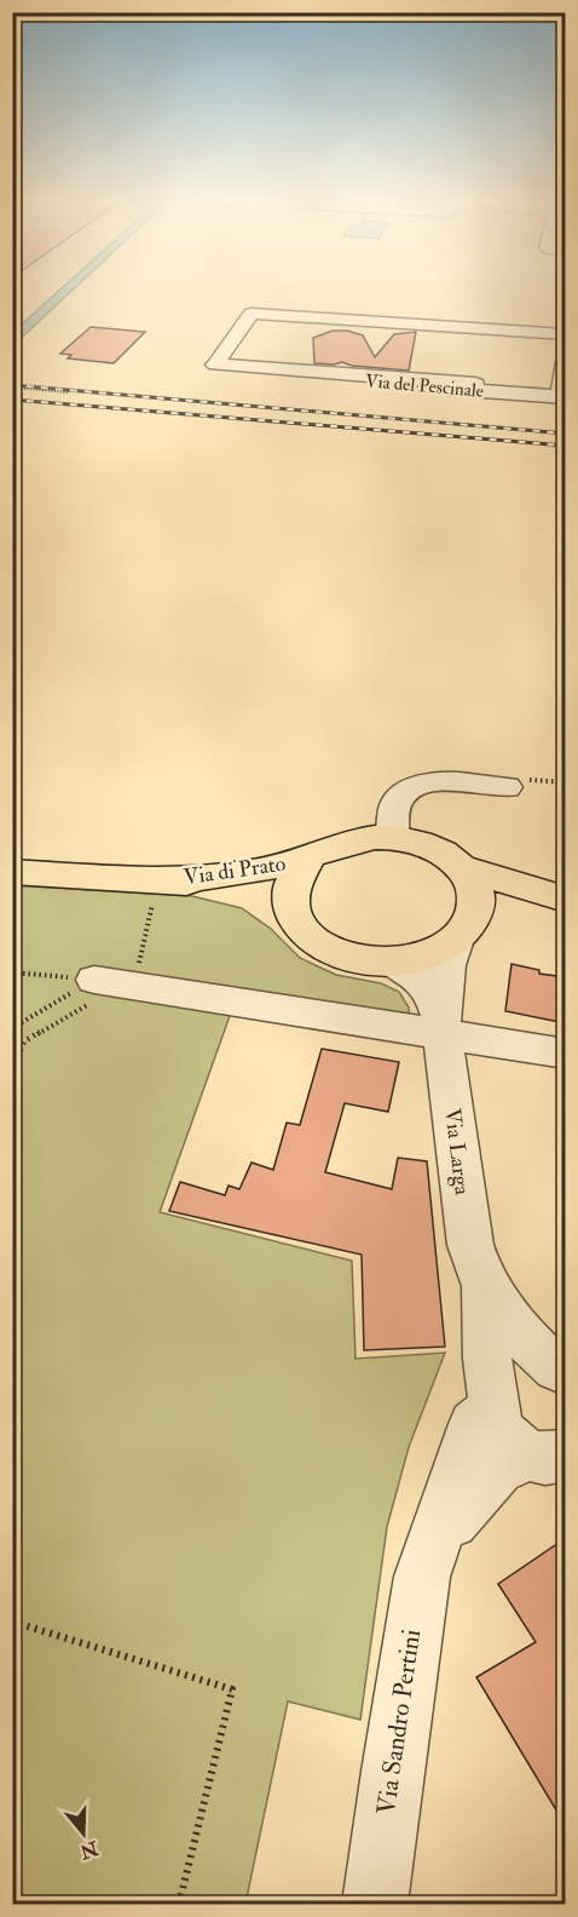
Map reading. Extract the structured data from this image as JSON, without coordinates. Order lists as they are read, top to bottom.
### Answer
{
  "streets": {
    "main road": ["Via di Prato"],
    "street": ["Via del Pescinale", "Via Larga", "Via Sandro Pertini"]
  },
  "crossings": [
    ["Via di Prato", "Via Larga"],
    ["Via Larga", "Via Sandro Pertini"]
  ],
  "north": "bottom"
}
